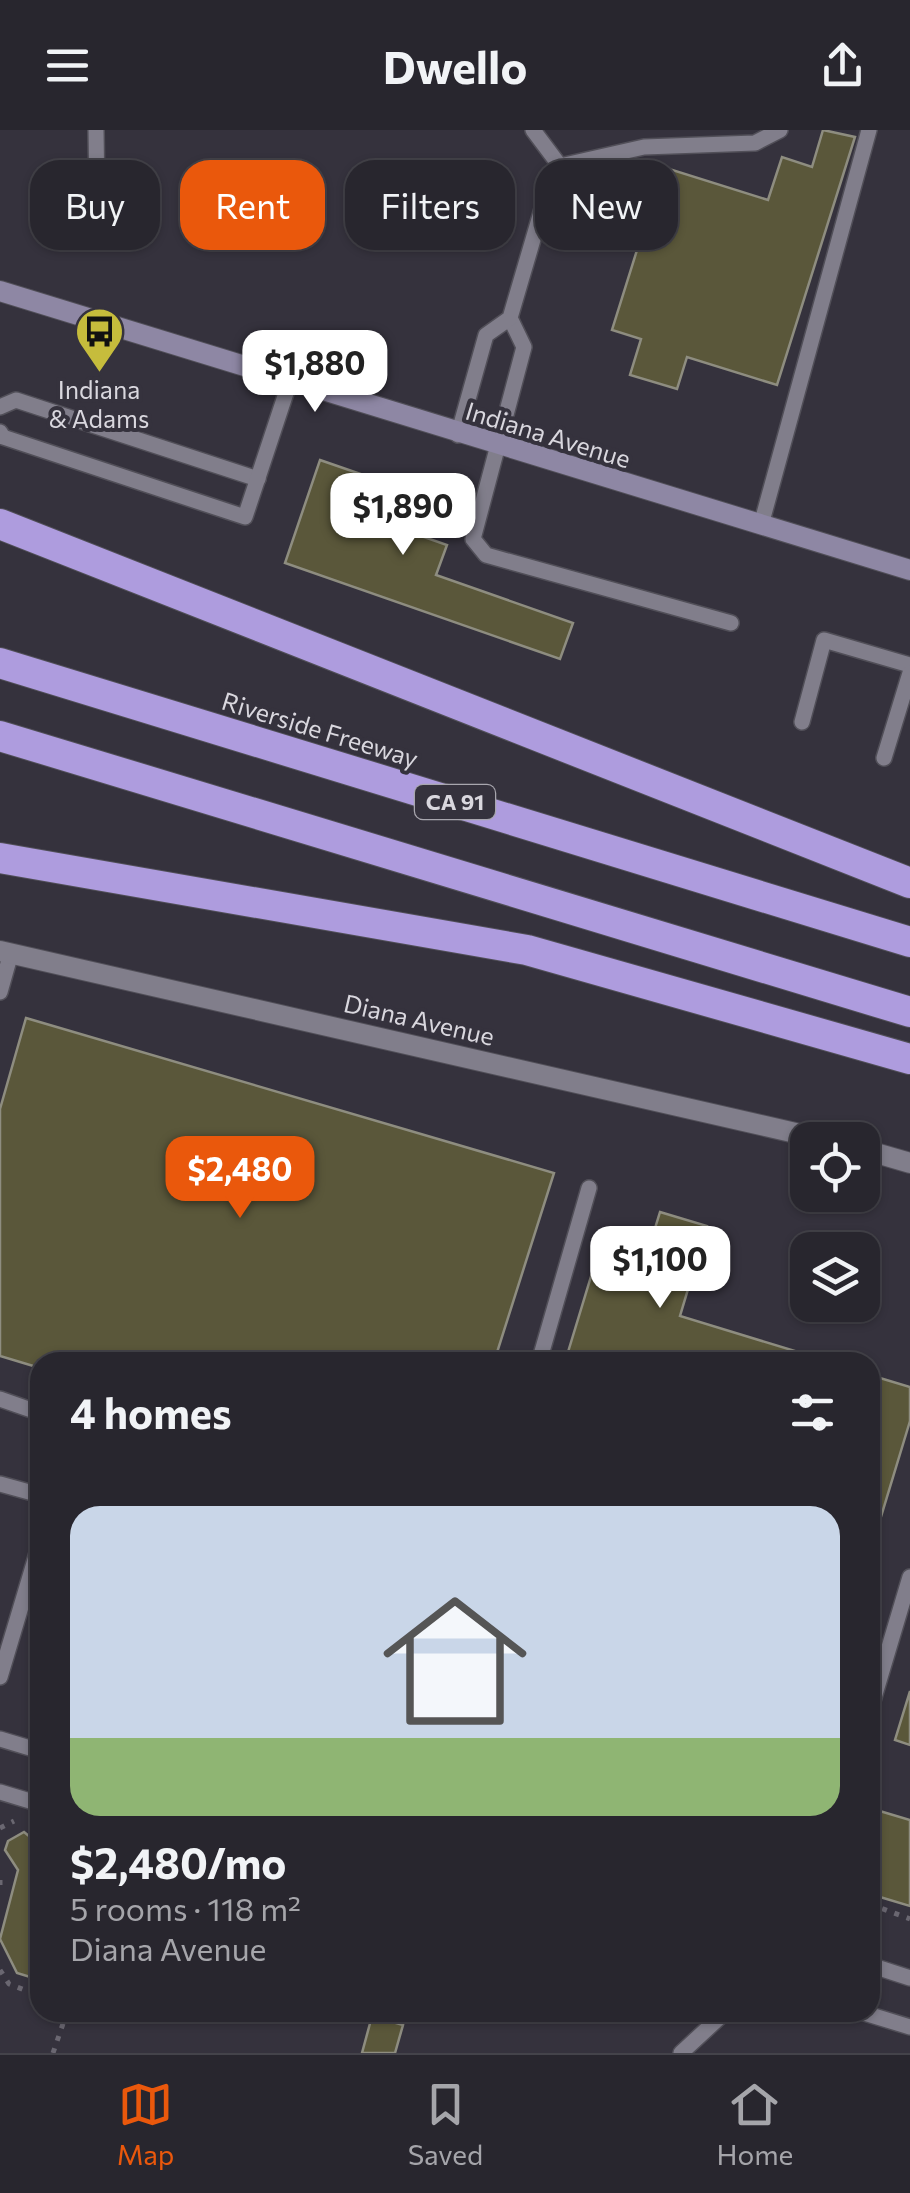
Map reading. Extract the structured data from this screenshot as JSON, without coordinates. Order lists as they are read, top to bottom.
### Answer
{
  "streets": {
    "highway": ["Riverside Freeway", "CA 91"],
    "street": ["Indiana Avenue", "Diana Avenue"]
  },
  "places": {
    "bus stop": ["Indiana & Adams"]
  },
  "page": {
    "header": "Dwello",
    "chip": [
      "Buy",
      "Rent",
      "Filters",
      "New"
    ],
    "price": [
      "$1,880",
      "$1,890",
      "$2,480",
      "$1,100"
    ],
    "heading": "4 homes",
    "list": [
      {
        "name": "$2,480/mo",
        "note": "5 rooms · 118 m² · Diana Avenue"
      }
    ],
    "tabs": ["Map", "Saved", "Home"]
  }
}
